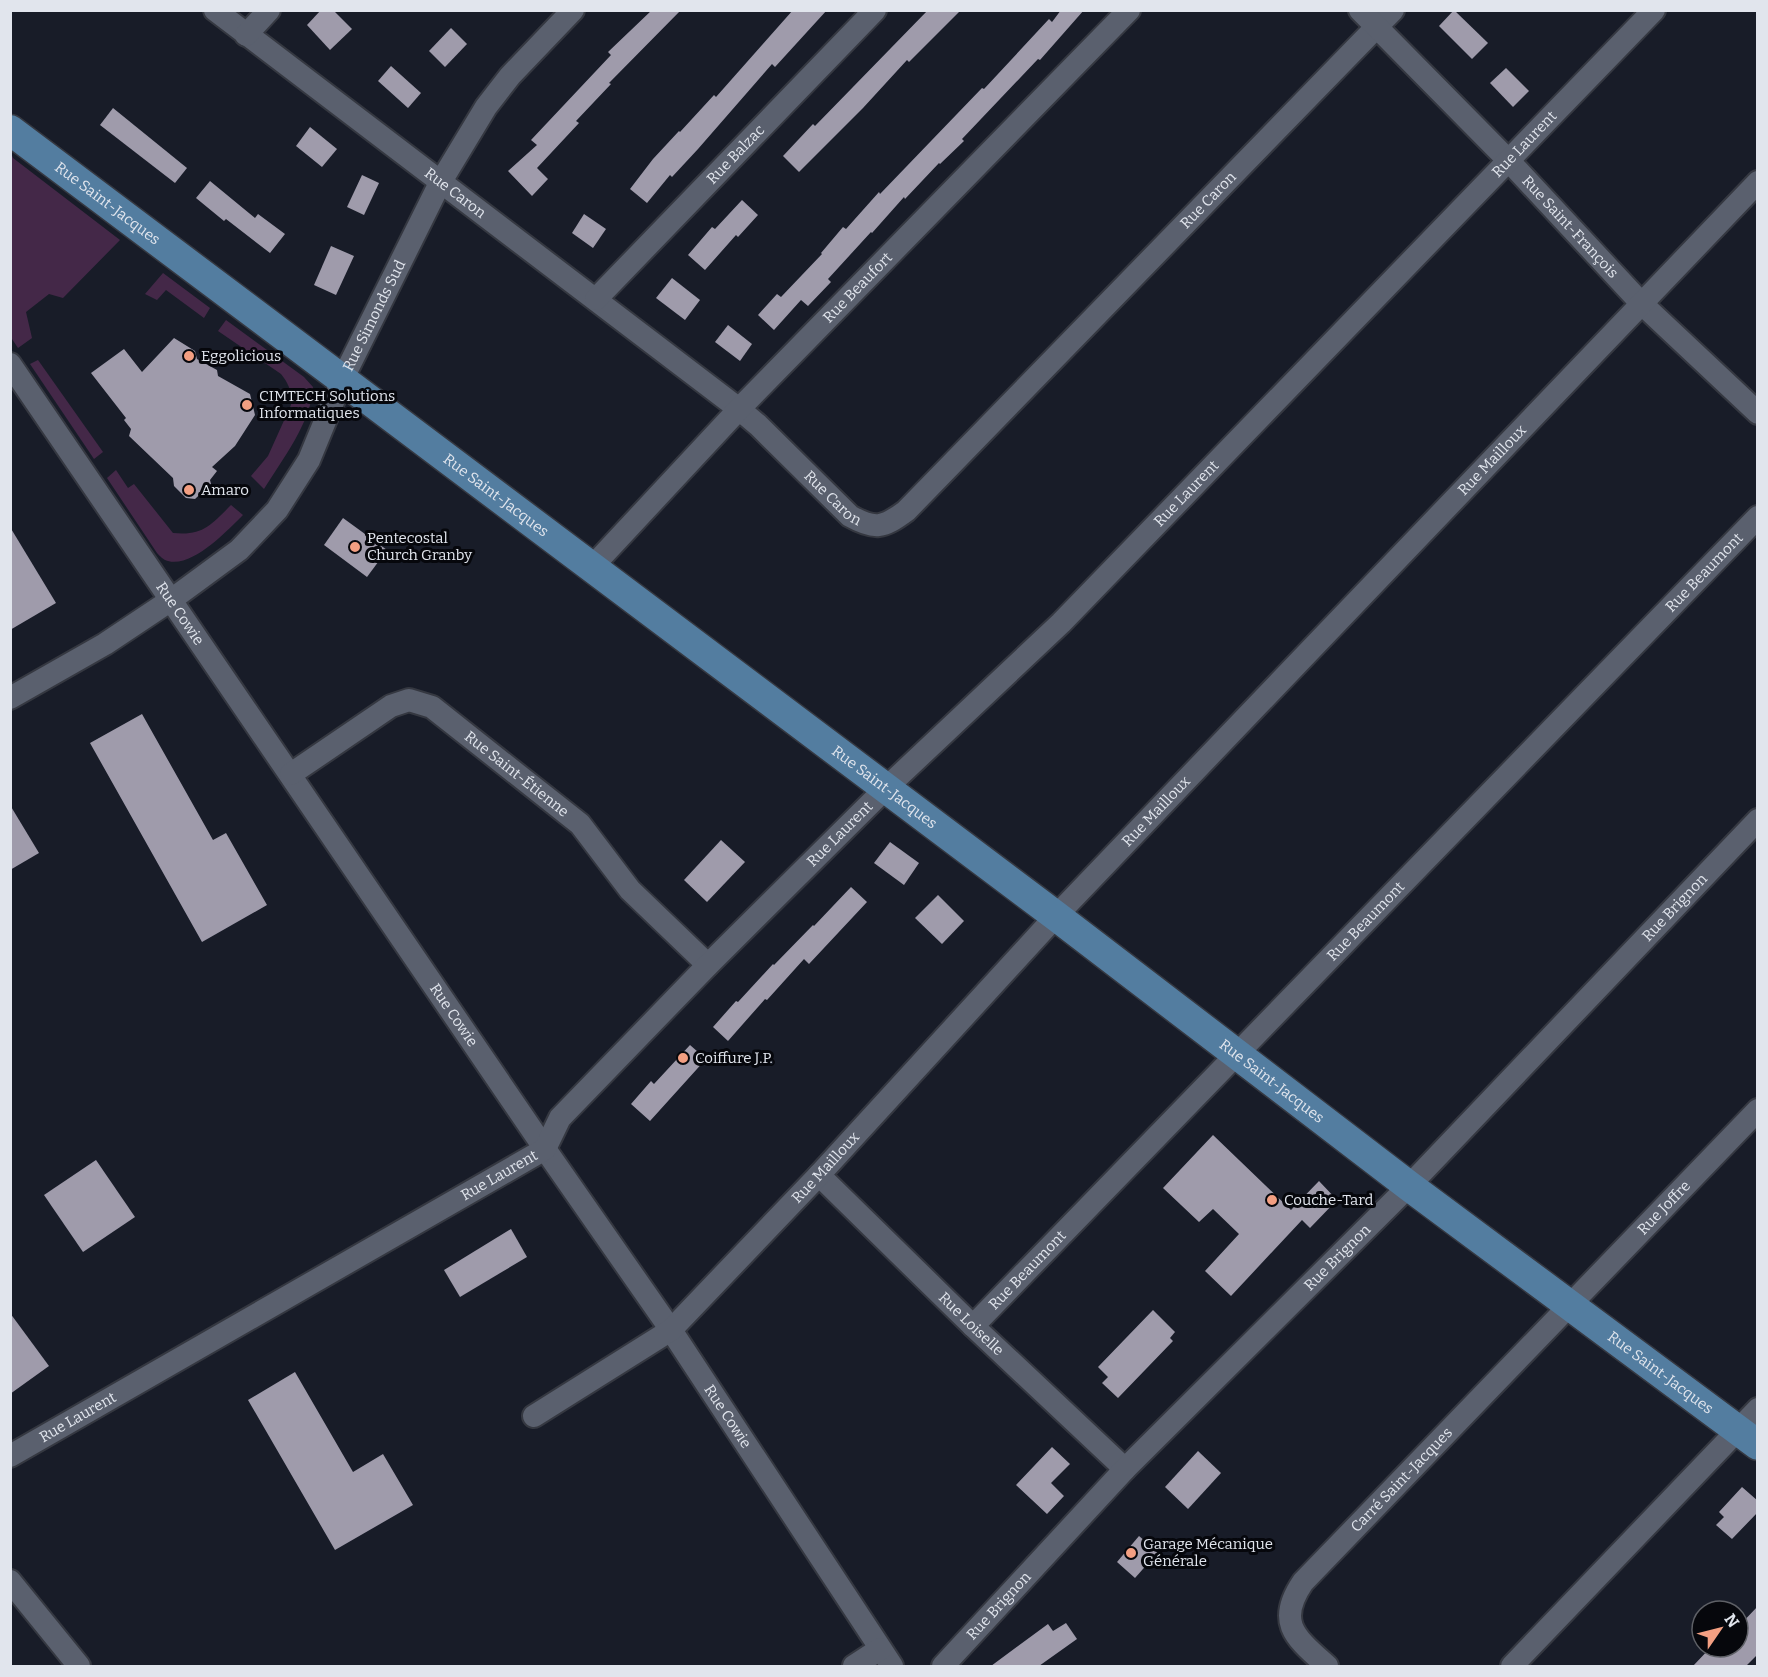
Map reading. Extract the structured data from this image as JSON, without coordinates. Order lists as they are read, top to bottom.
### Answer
{
  "streets": {
    "main road": ["Rue Saint-Jacques"],
    "street": [
      "Rue Laurent",
      "Rue Balzac",
      "Rue Caron",
      "Rue Saint-François",
      "Rue Beaufort",
      "Rue Simonds Sud",
      "Rue Mailloux",
      "Rue Beaumont",
      "Rue Cowie",
      "Rue Saint-Étienne",
      "Rue Brignon",
      "Rue Joffre",
      "Rue Loiselle",
      "Carré Saint-Jacques"
    ]
  },
  "crossings": [
    ["Rue Laurent", "Rue Saint-Jacques"],
    ["Rue Laurent", "Rue Saint-François"],
    ["Rue Laurent", "Rue Cowie"],
    ["Rue Laurent", "Rue Saint-Étienne"],
    ["Rue Balzac", "Rue Caron"],
    ["Rue Caron", "Rue Saint-François"],
    ["Rue Caron", "Rue Beaufort"],
    ["Rue Caron", "Rue Simonds Sud"],
    ["Rue Saint-Jacques", "Rue Beaufort"],
    ["Rue Saint-Jacques", "Rue Simonds Sud"],
    ["Rue Saint-Jacques", "Rue Mailloux"],
    ["Rue Saint-Jacques", "Rue Beaumont"],
    ["Rue Saint-Jacques", "Rue Brignon"],
    ["Rue Saint-Jacques", "Rue Joffre"],
    ["Rue Saint-Jacques", "Carré Saint-Jacques"],
    ["Rue Saint-François", "Rue Mailloux"],
    ["Rue Simonds Sud", "Rue Cowie"],
    ["Rue Mailloux", "Rue Cowie"],
    ["Rue Mailloux", "Rue Loiselle"],
    ["Rue Beaumont", "Rue Loiselle"],
    ["Rue Cowie", "Rue Saint-Étienne"],
    ["Rue Brignon", "Rue Loiselle"],
    ["Rue Joffre", "Carré Saint-Jacques"]
  ],
  "places": [
    "Eggolicious",
    "CIMTECH Solutions Informatiques",
    "Amaro",
    "Pentecostal Church Granby",
    "Coiffure J.P.",
    "Couche-Tard",
    "Garage Mécanique Générale"
  ],
  "north": "top right"
}
